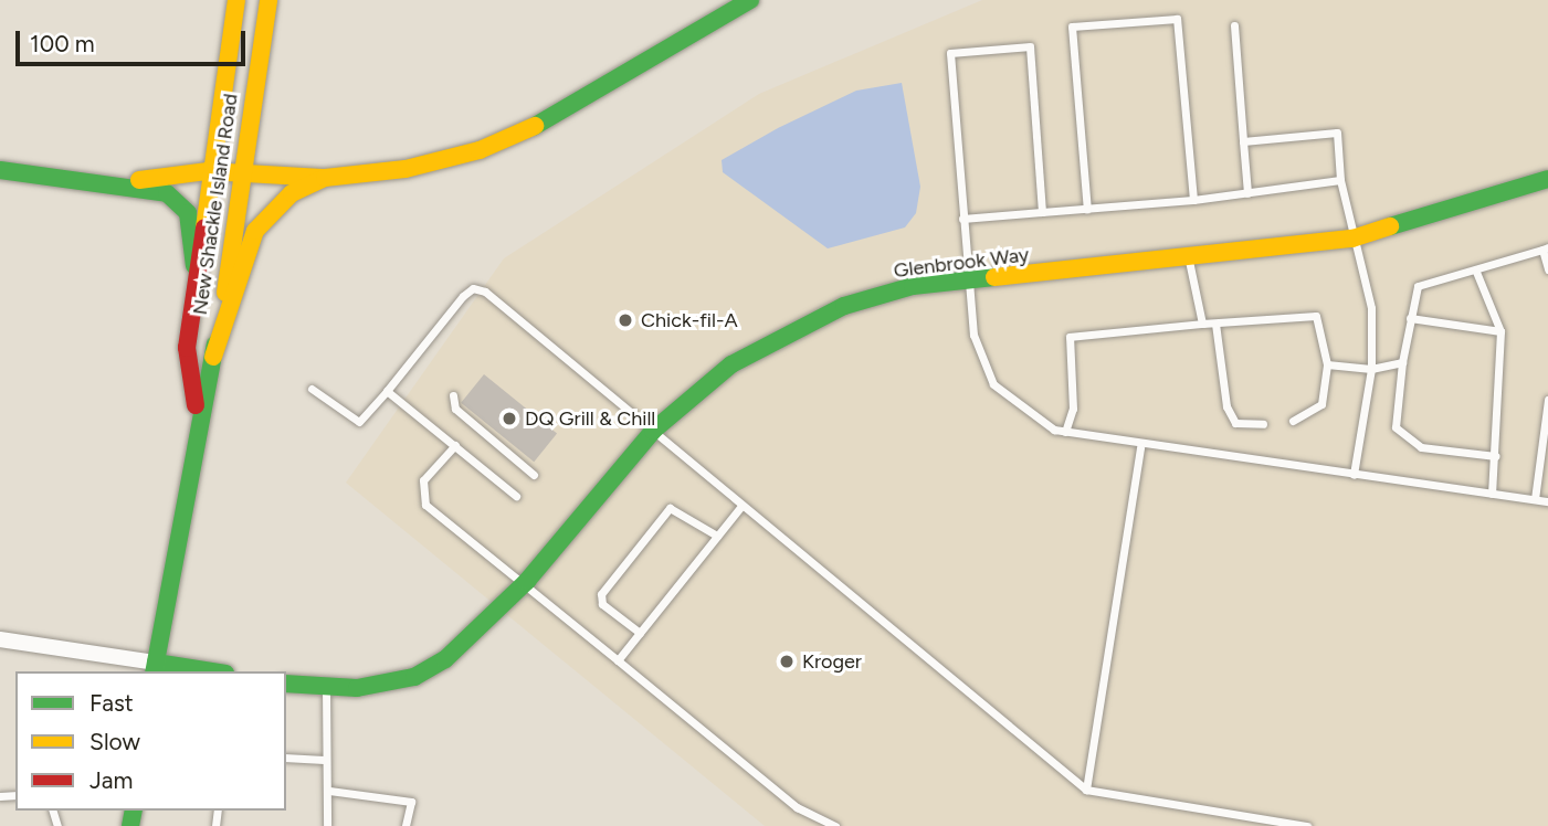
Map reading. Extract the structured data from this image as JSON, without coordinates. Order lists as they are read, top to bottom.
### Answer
{
  "streets": {
    "main road": ["New Shackle Island Road", "Glenbrook Way"]
  },
  "places": ["Chick-fil-A", "DQ Grill & Chill", "Kroger"],
  "legend": ["Fast", "Slow", "Jam"],
  "scale_bar": "100 m"
}
